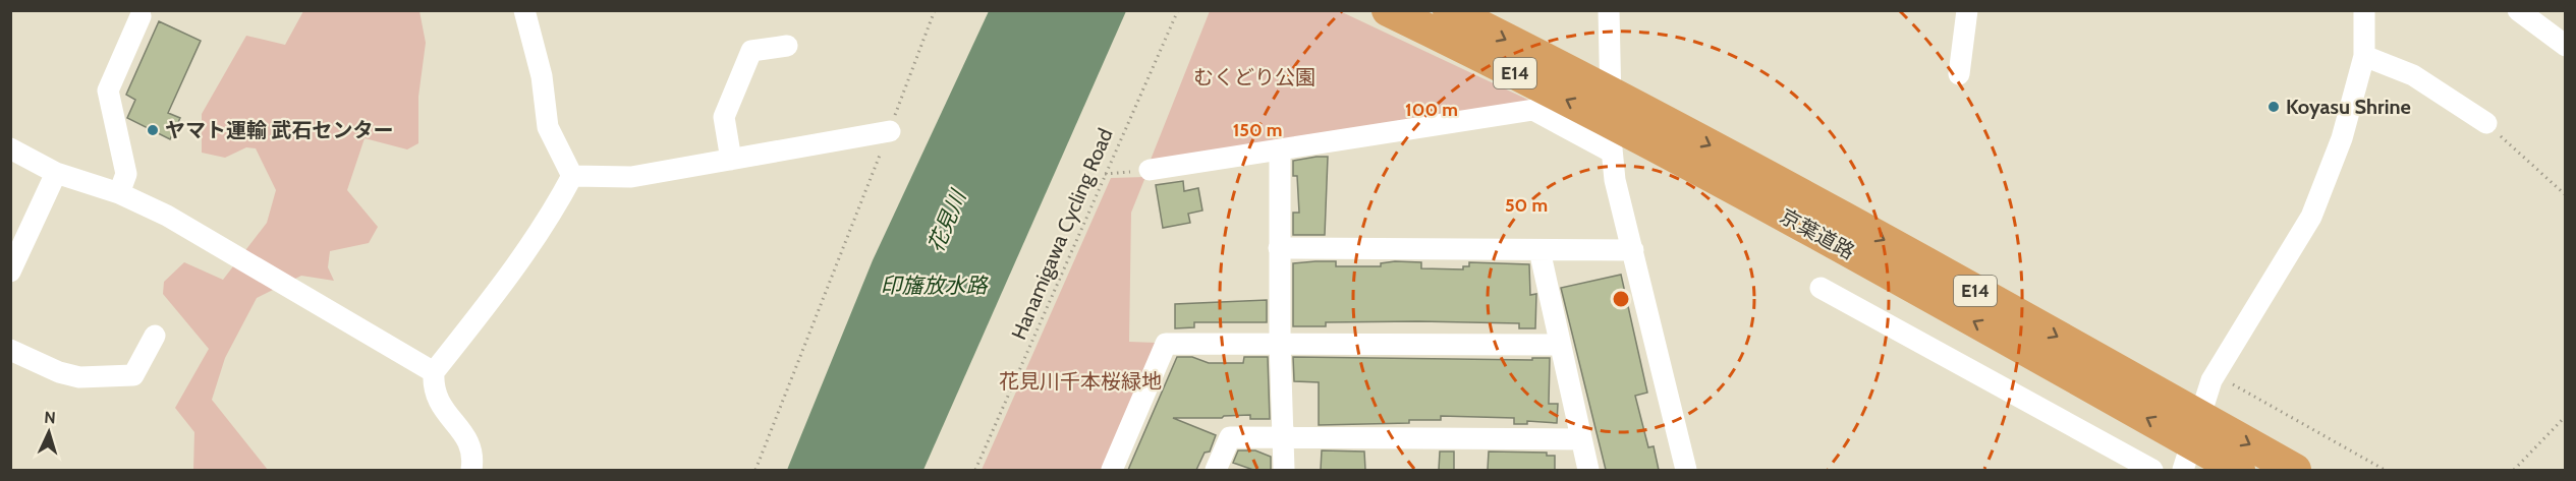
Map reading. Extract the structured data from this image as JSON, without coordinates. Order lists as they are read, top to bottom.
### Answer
{
  "streets": {
    "highway": ["E14", "京葉道路"],
    "path": ["Hanamigawa Cycling Road"]
  },
  "water": ["花見川", "印旛放水路"],
  "parks": ["むくどり公園", "花見川千本桜緑地"],
  "places": ["Koyasu Shrine", "ヤマト運輸 武石センター"],
  "north": "top",
  "rings": ["100 m", "150 m", "50 m"]
}
